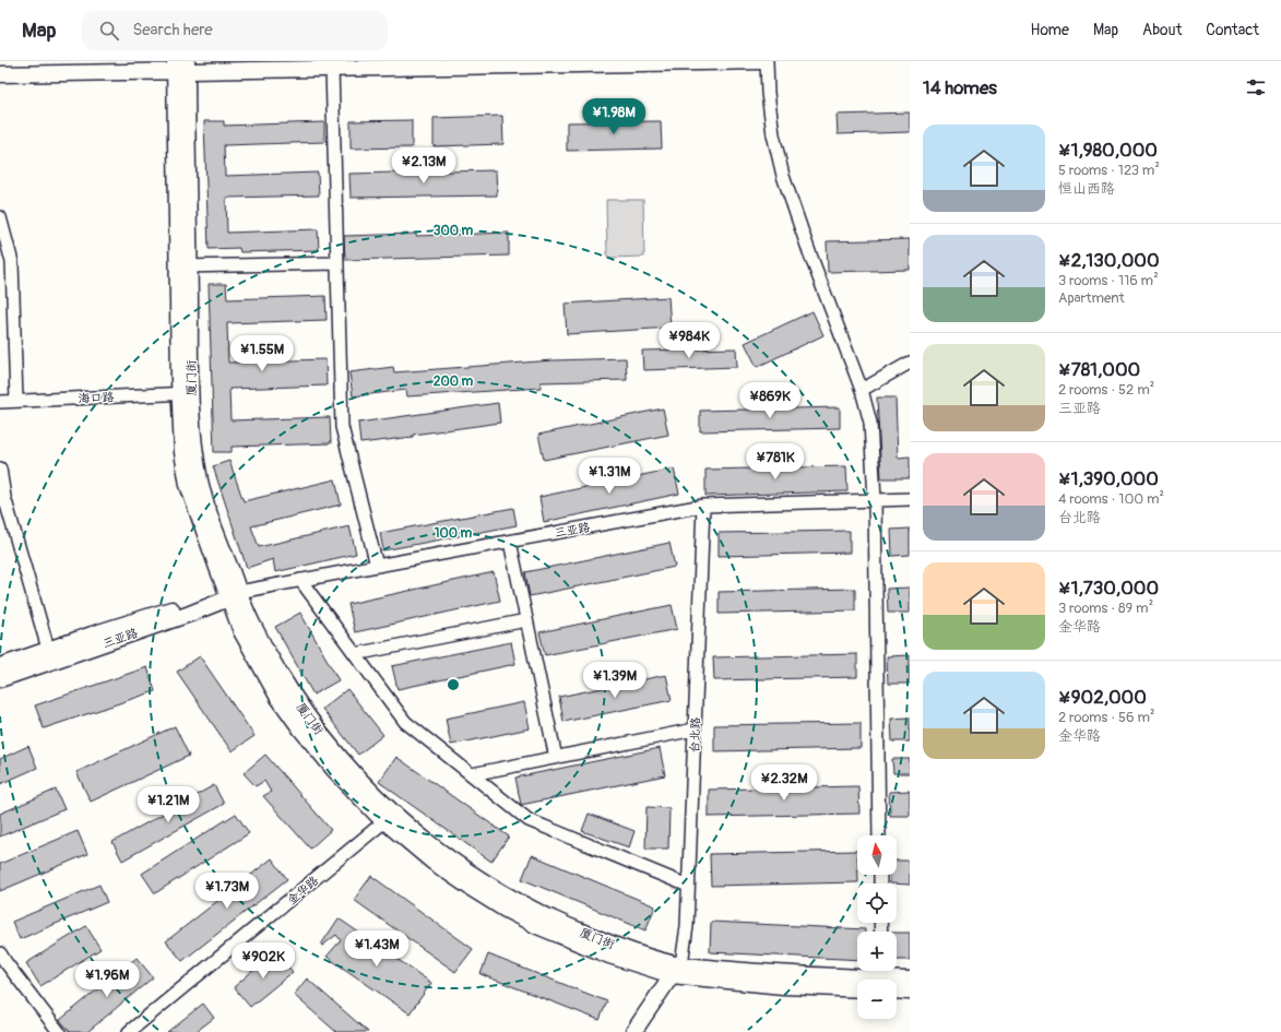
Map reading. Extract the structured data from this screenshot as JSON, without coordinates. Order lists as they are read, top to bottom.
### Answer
{
  "streets": {
    "main road": ["厦门街", "三亚路", "台北路"],
    "street": ["海口路", "金华路"]
  },
  "crossings": [
    ["厦门街", "海口路"],
    ["厦门街", "三亚路"],
    ["厦门街", "台北路"],
    ["厦门街", "金华路"],
    ["三亚路", "台北路"]
  ],
  "north": "top",
  "page": {
    "header": "Map",
    "search": "Search here",
    "nav": [
      "Home",
      "Map",
      "About",
      "Contact"
    ],
    "heading": "14 homes",
    "price": [
      "¥1.98M",
      "¥2.13M",
      "¥984K",
      "¥1.55M",
      "¥869K",
      "¥781K",
      "¥1.31M",
      "¥1.39M",
      "¥2.32M",
      "¥1.21M",
      "¥1.73M",
      "¥1.43M",
      "¥902K",
      "¥1.96M"
    ],
    "list": [
      {
        "name": "¥1,980,000",
        "note": "5 rooms · 123 m² · 恒山西路"
      },
      {
        "name": "¥2,130,000",
        "note": "3 rooms · 116 m² · Apartment"
      },
      {
        "name": "¥781,000",
        "note": "2 rooms · 52 m² · 三亚路"
      },
      {
        "name": "¥1,390,000",
        "note": "4 rooms · 100 m² · 台北路"
      },
      {
        "name": "¥1,730,000",
        "note": "3 rooms · 89 m² · 金华路"
      },
      {
        "name": "¥902,000",
        "note": "2 rooms · 56 m² · 金华路"
      }
    ],
    "map_buttons": ["+", "−"]
  },
  "rings": ["300 m", "200 m", "100 m"]
}
